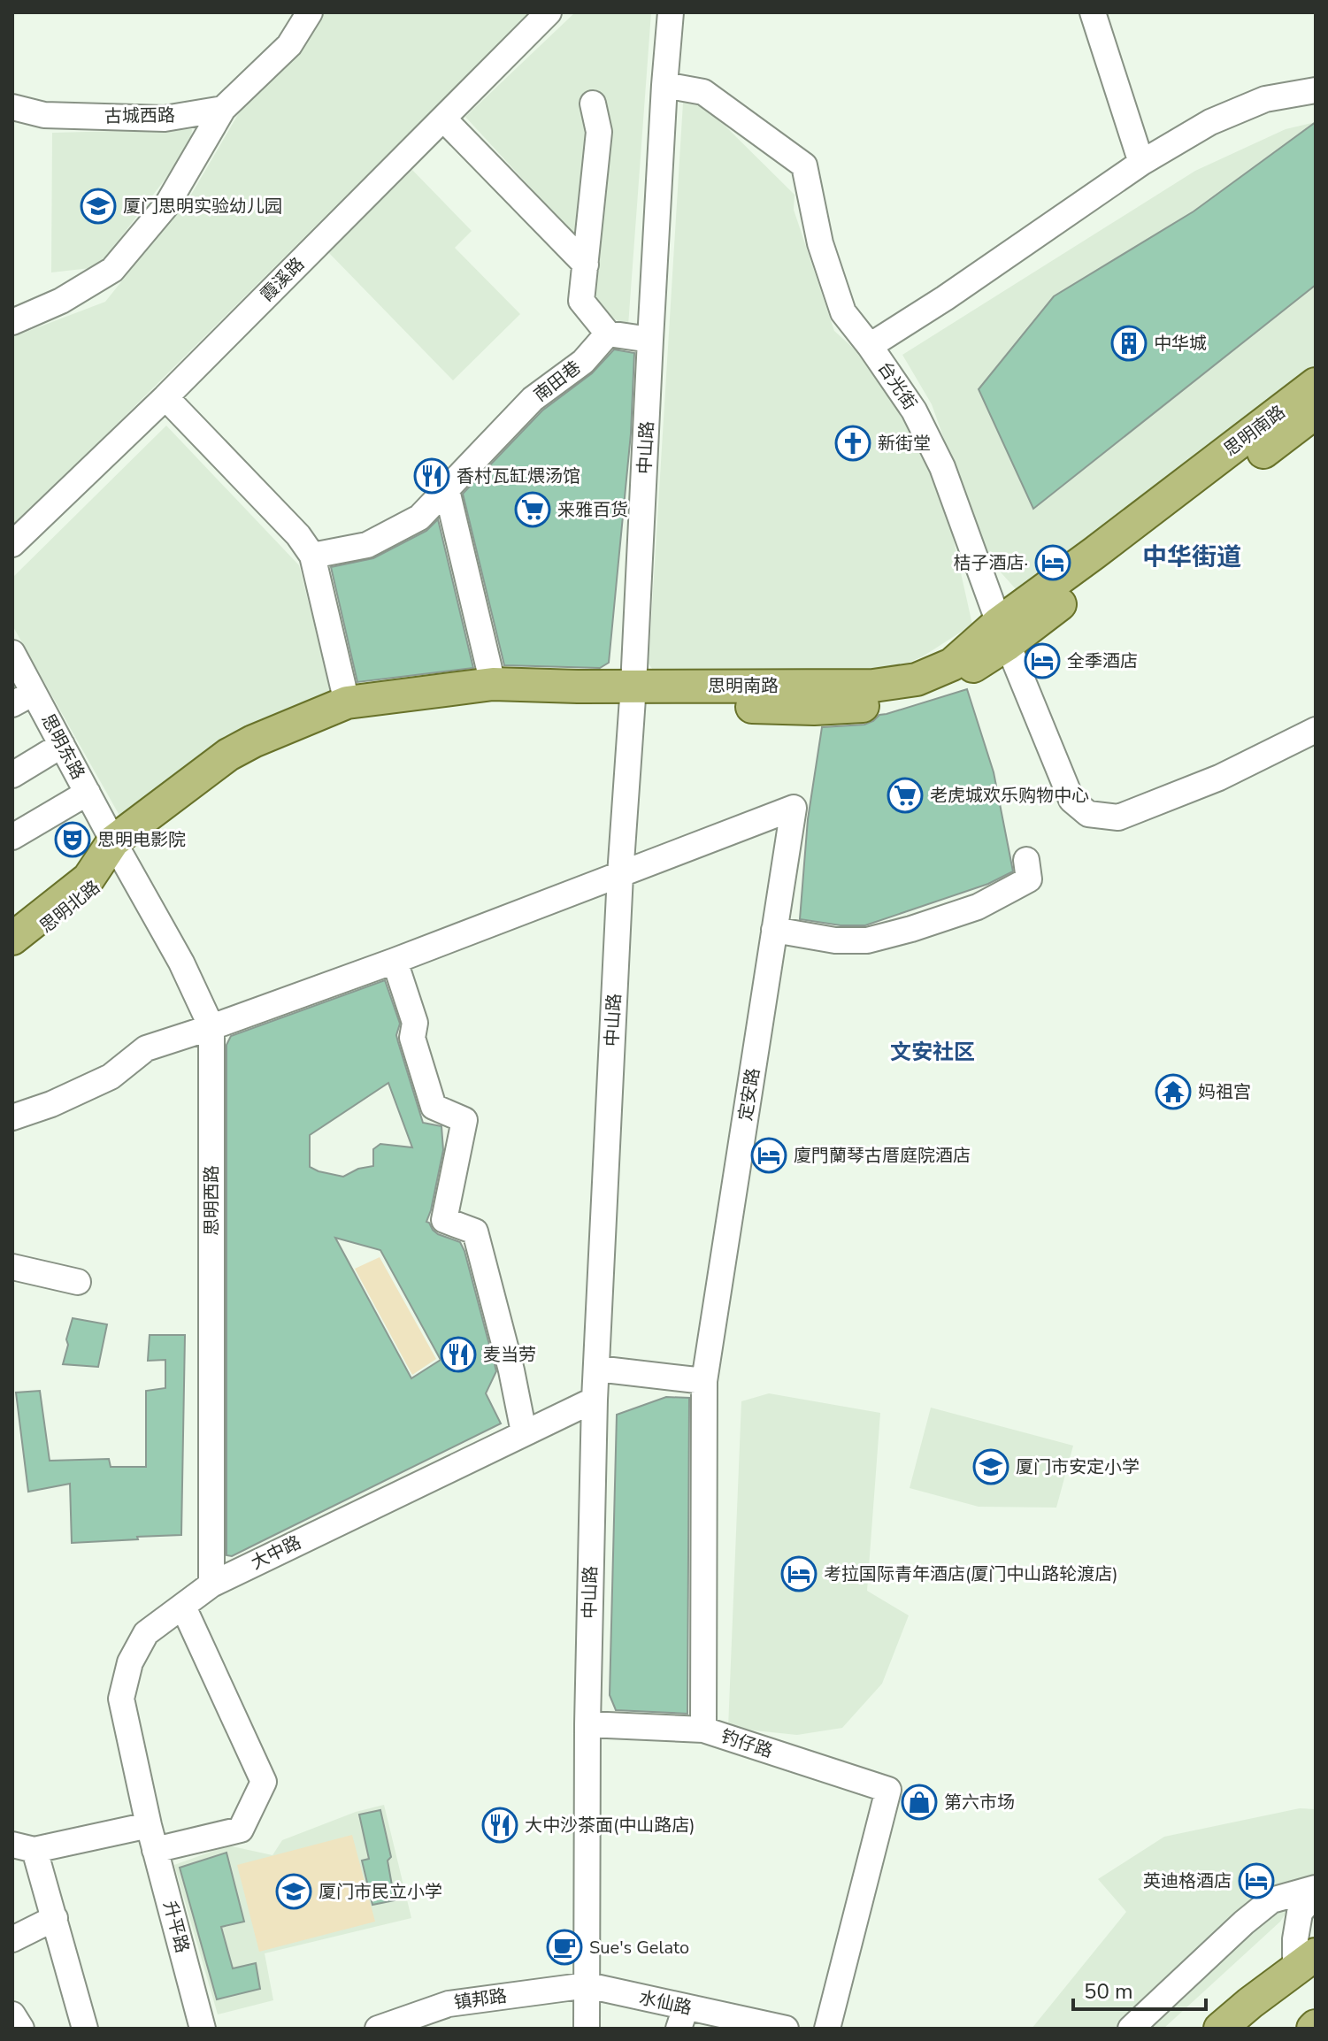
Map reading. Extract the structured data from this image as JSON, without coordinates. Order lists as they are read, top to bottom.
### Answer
{
  "streets": {
    "main road": ["思明南路", "思明北路"],
    "street": [
      "古城西路",
      "霞溪路",
      "南田巷",
      "台光街",
      "中山路",
      "思明东路",
      "定安路",
      "思明西路",
      "大中路",
      "钓仔路",
      "升平路",
      "镇邦路",
      "水仙路"
    ]
  },
  "crossings": [
    ["台光街", "思明南路"],
    ["台光街", "中山路"],
    ["思明南路", "中山路"],
    ["思明南路", "思明东路"],
    ["思明南路", "思明北路"],
    ["思明南路", "思明西路"],
    ["中山路", "定安路"],
    ["中山路", "大中路"],
    ["中山路", "镇邦路"],
    ["中山路", "水仙路"],
    ["思明东路", "思明北路"],
    ["思明东路", "思明西路"],
    ["思明北路", "思明西路"],
    ["定安路", "钓仔路"],
    ["思明西路", "大中路"],
    ["大中路", "升平路"],
    ["镇邦路", "水仙路"]
  ],
  "districts": ["中华街道", "文安社区"],
  "places": {
    "school or university": ["厦门思明实验幼儿园", "厦门市安定小学", "厦门市民立小学"],
    "building": ["中华城"],
    "church": ["新街堂"],
    "restaurant": ["香村瓦缸煨汤馆", "麦当劳", "大中沙茶面(中山路店)"],
    "supermarket": ["来雅百货", "老虎城欢乐购物中心"],
    "hotel": [
      "桔子酒店·",
      "全季酒店",
      "廈門蘭琴古厝庭院酒店",
      "考拉国际青年酒店(厦门中山路轮渡店)",
      "英迪格酒店"
    ],
    "theatre": ["思明电影院"],
    "temple": ["妈祖宫"],
    "shop": ["第六市场"],
    "cafe": ["Sue's Gelato"]
  },
  "scale_bar": "50 m"
}
